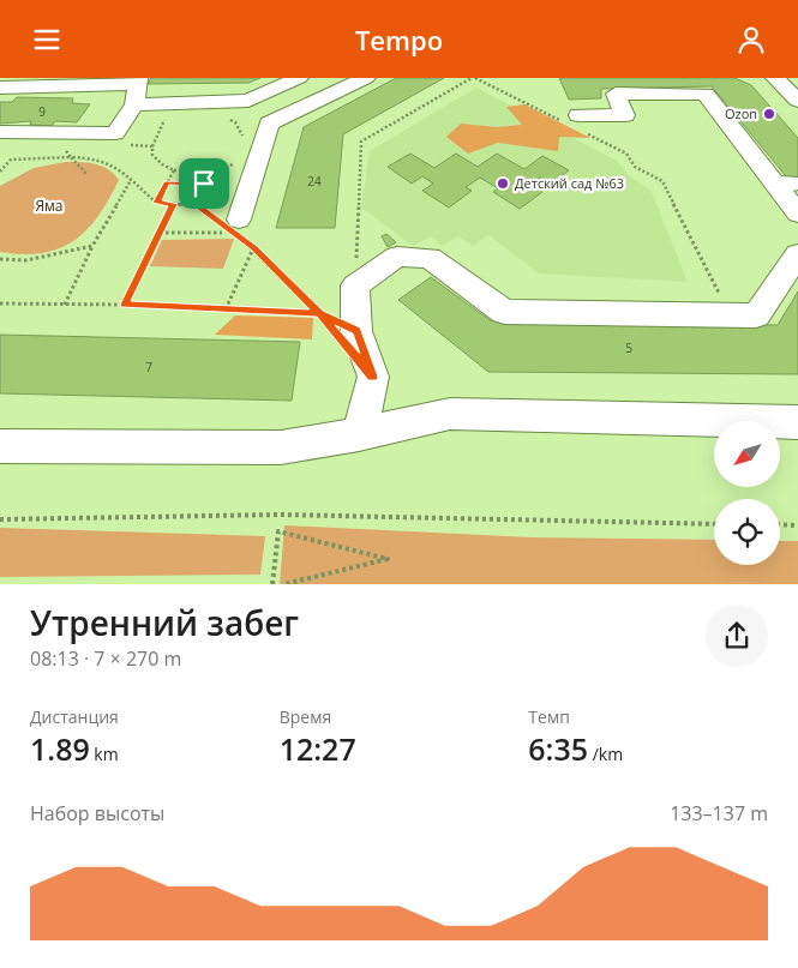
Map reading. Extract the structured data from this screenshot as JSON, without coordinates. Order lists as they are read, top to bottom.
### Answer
{
  "parks": ["Яма"],
  "places": ["Ozon", "Детский сад №63"],
  "house_numbers": [
    "9",
    "24",
    "5",
    "7"
  ],
  "north": "bottom left",
  "page": {
    "header": "Tempo",
    "heading": ["Утренний забег", "08:13 · 7 × 270 m"],
    "stats": [
      ["Дистанция", "1.89 km"],
      ["Время", "12:27"],
      ["Темп", "6:35 /km"]
    ],
    "chart": ["Набор высоты", "133–137 m"]
  }
}
